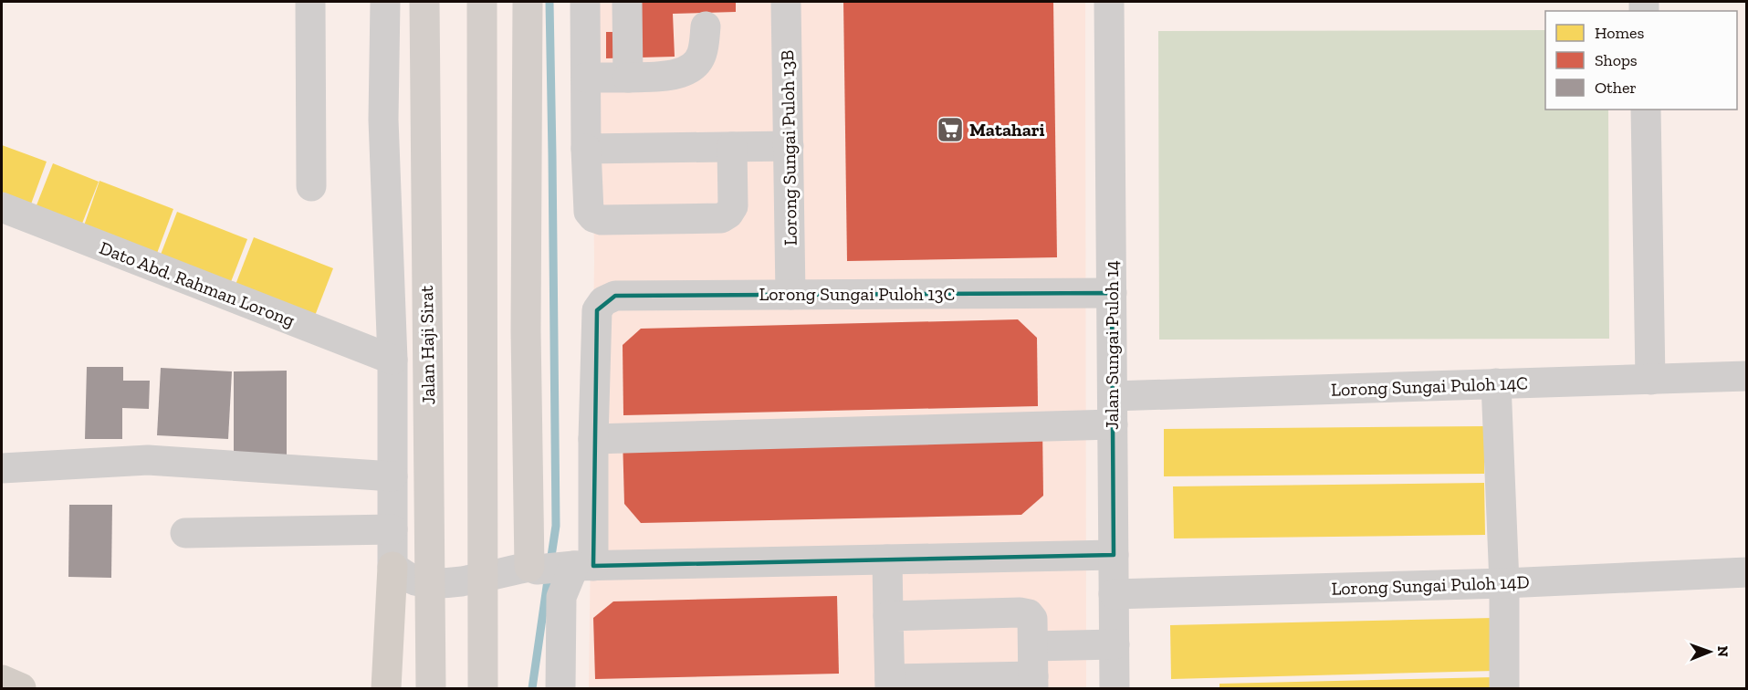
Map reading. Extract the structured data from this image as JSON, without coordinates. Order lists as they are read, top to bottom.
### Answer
{
  "streets": {
    "main road": ["Jalan Haji Sirat"],
    "street": [
      "Lorong Sungai Puloh 13B",
      "Dato Abd. Rahman Lorong",
      "Lorong Sungai Puloh 13C",
      "Jalan Sungai Puloh 14",
      "Lorong Sungai Puloh 14C",
      "Lorong Sungai Puloh 14D"
    ]
  },
  "crossings": [
    ["Lorong Sungai Puloh 13B", "Lorong Sungai Puloh 13C"],
    ["Lorong Sungai Puloh 13C", "Jalan Sungai Puloh 14"],
    ["Lorong Sungai Puloh 13C", "Lorong Sungai Puloh 14C"],
    ["Jalan Sungai Puloh 14", "Lorong Sungai Puloh 14C"],
    ["Jalan Sungai Puloh 14", "Lorong Sungai Puloh 14D"]
  ],
  "places": {
    "supermarket": ["Matahari"]
  },
  "legend": ["Homes", "Shops", "Other"],
  "north": "right"
}
